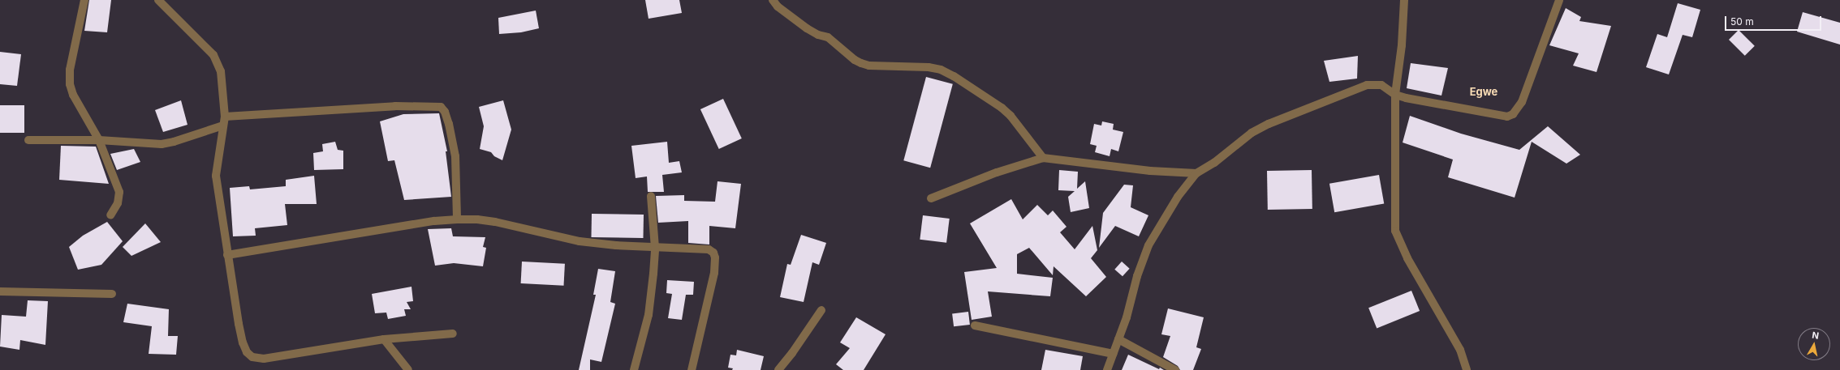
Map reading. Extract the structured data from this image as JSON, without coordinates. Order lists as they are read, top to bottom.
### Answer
{
  "districts": ["Egwe"],
  "scale_bar": "50 m",
  "north": "top"
}
